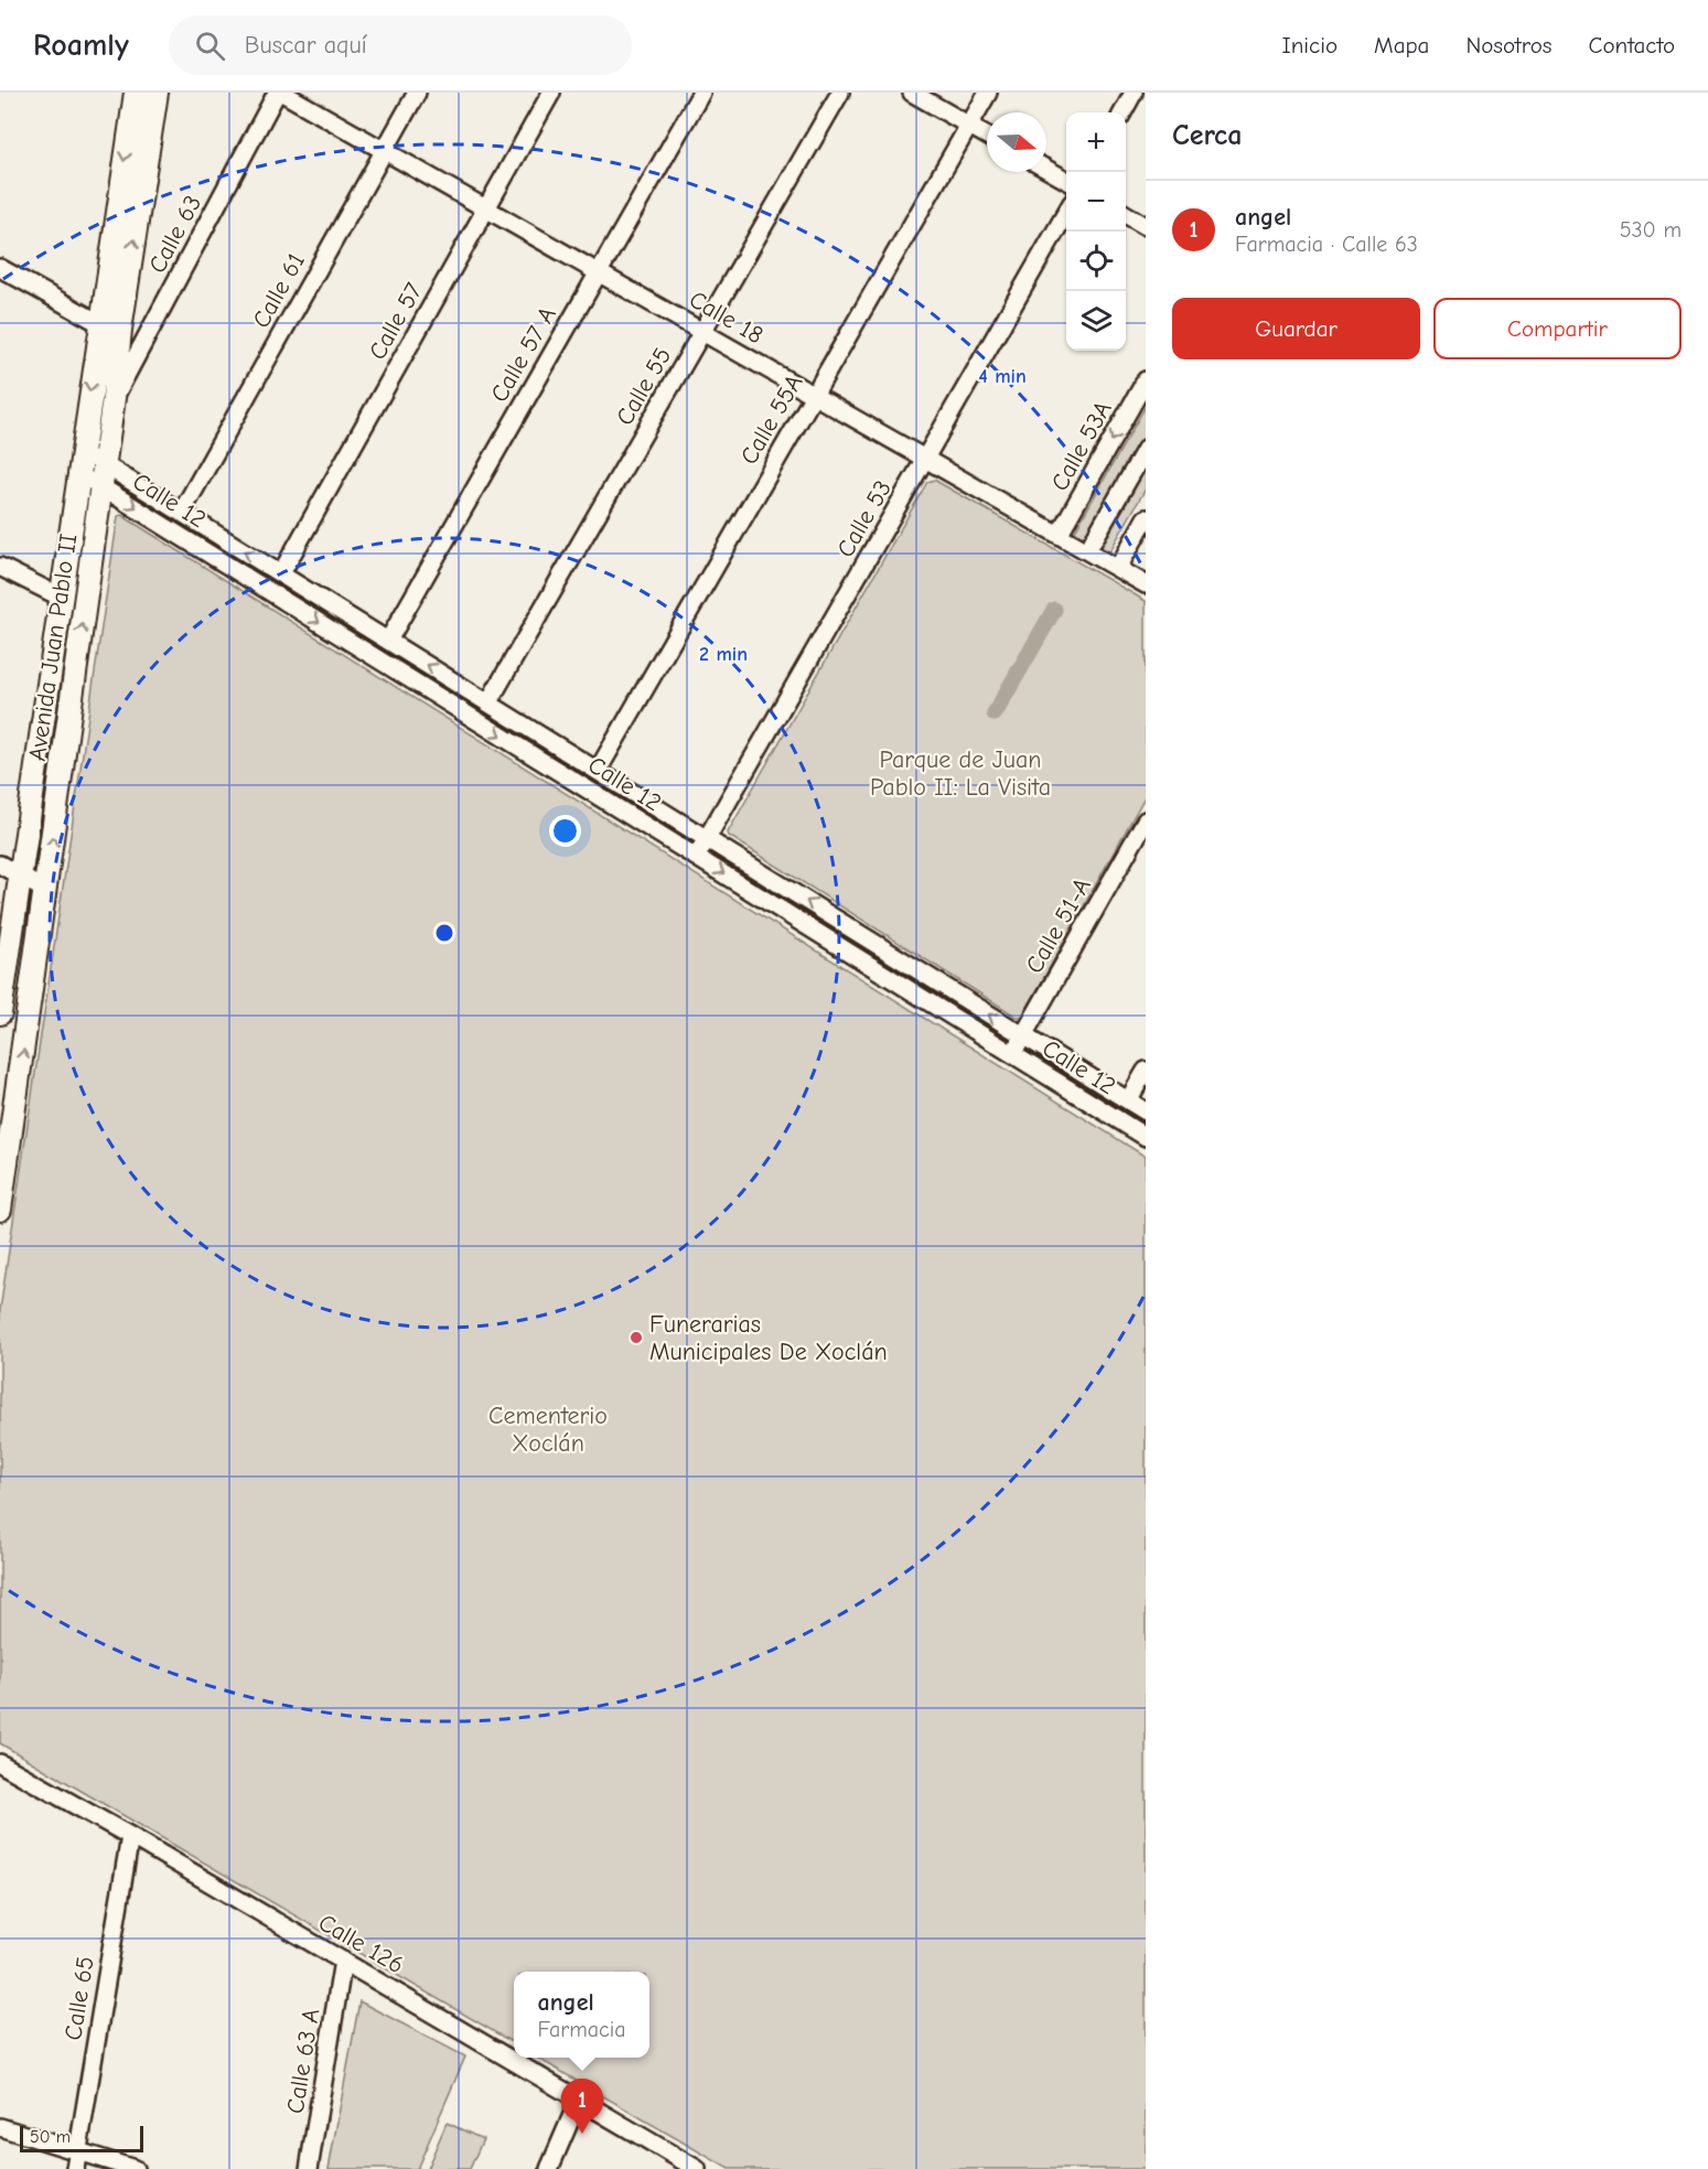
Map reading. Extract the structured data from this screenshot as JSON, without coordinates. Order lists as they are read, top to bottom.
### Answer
{
  "streets": {
    "main road": ["Avenida Juan Pablo II"],
    "street": [
      "Calle 63",
      "Calle 61",
      "Calle 18",
      "Calle 57",
      "Calle 57 A",
      "Calle 55",
      "Calle 55A",
      "Calle 53A",
      "Calle 12",
      "Calle 53",
      "Calle 51-A",
      "Calle 126",
      "Calle 65",
      "Calle 63 A"
    ]
  },
  "crossings": [
    ["Calle 63", "Calle 18"],
    ["Calle 63", "Avenida Juan Pablo II"],
    ["Calle 61", "Calle 18"],
    ["Calle 61", "Calle 12"],
    ["Calle 18", "Calle 57"],
    ["Calle 18", "Calle 57 A"],
    ["Calle 18", "Calle 55"],
    ["Calle 18", "Calle 55A"],
    ["Calle 18", "Calle 53A"],
    ["Calle 18", "Calle 53"],
    ["Calle 57", "Calle 12"],
    ["Calle 57 A", "Calle 12"],
    ["Calle 55", "Calle 12"],
    ["Calle 55A", "Calle 12"],
    ["Calle 12", "Calle 53"],
    ["Calle 12", "Avenida Juan Pablo II"],
    ["Calle 12", "Calle 51-A"],
    ["Calle 126", "Calle 65"],
    ["Calle 126", "Calle 63 A"]
  ],
  "parks": ["Parque de Juan Pablo II: La Visita", "Cementerio Xoclán"],
  "places": ["Funerarias Municipales De Xoclán"],
  "scale_bar": "50 m",
  "north": "right",
  "page": {
    "header": "Roamly",
    "search": "Buscar aquí",
    "nav": [
      "Inicio",
      "Mapa",
      "Nosotros",
      "Contacto"
    ],
    "heading": "Cerca",
    "map_buttons": ["+", "−"],
    "list": [
      {
        "mark": "1",
        "name": "angel",
        "note": "Farmacia · Calle 63",
        "value": "530 m"
      }
    ],
    "buttons": ["Guardar", "Compartir"],
    "popup": ["angel", "Farmacia"],
    "pins": "1",
    "scale": "50 m"
  },
  "rings": ["4 min", "2 min"]
}
